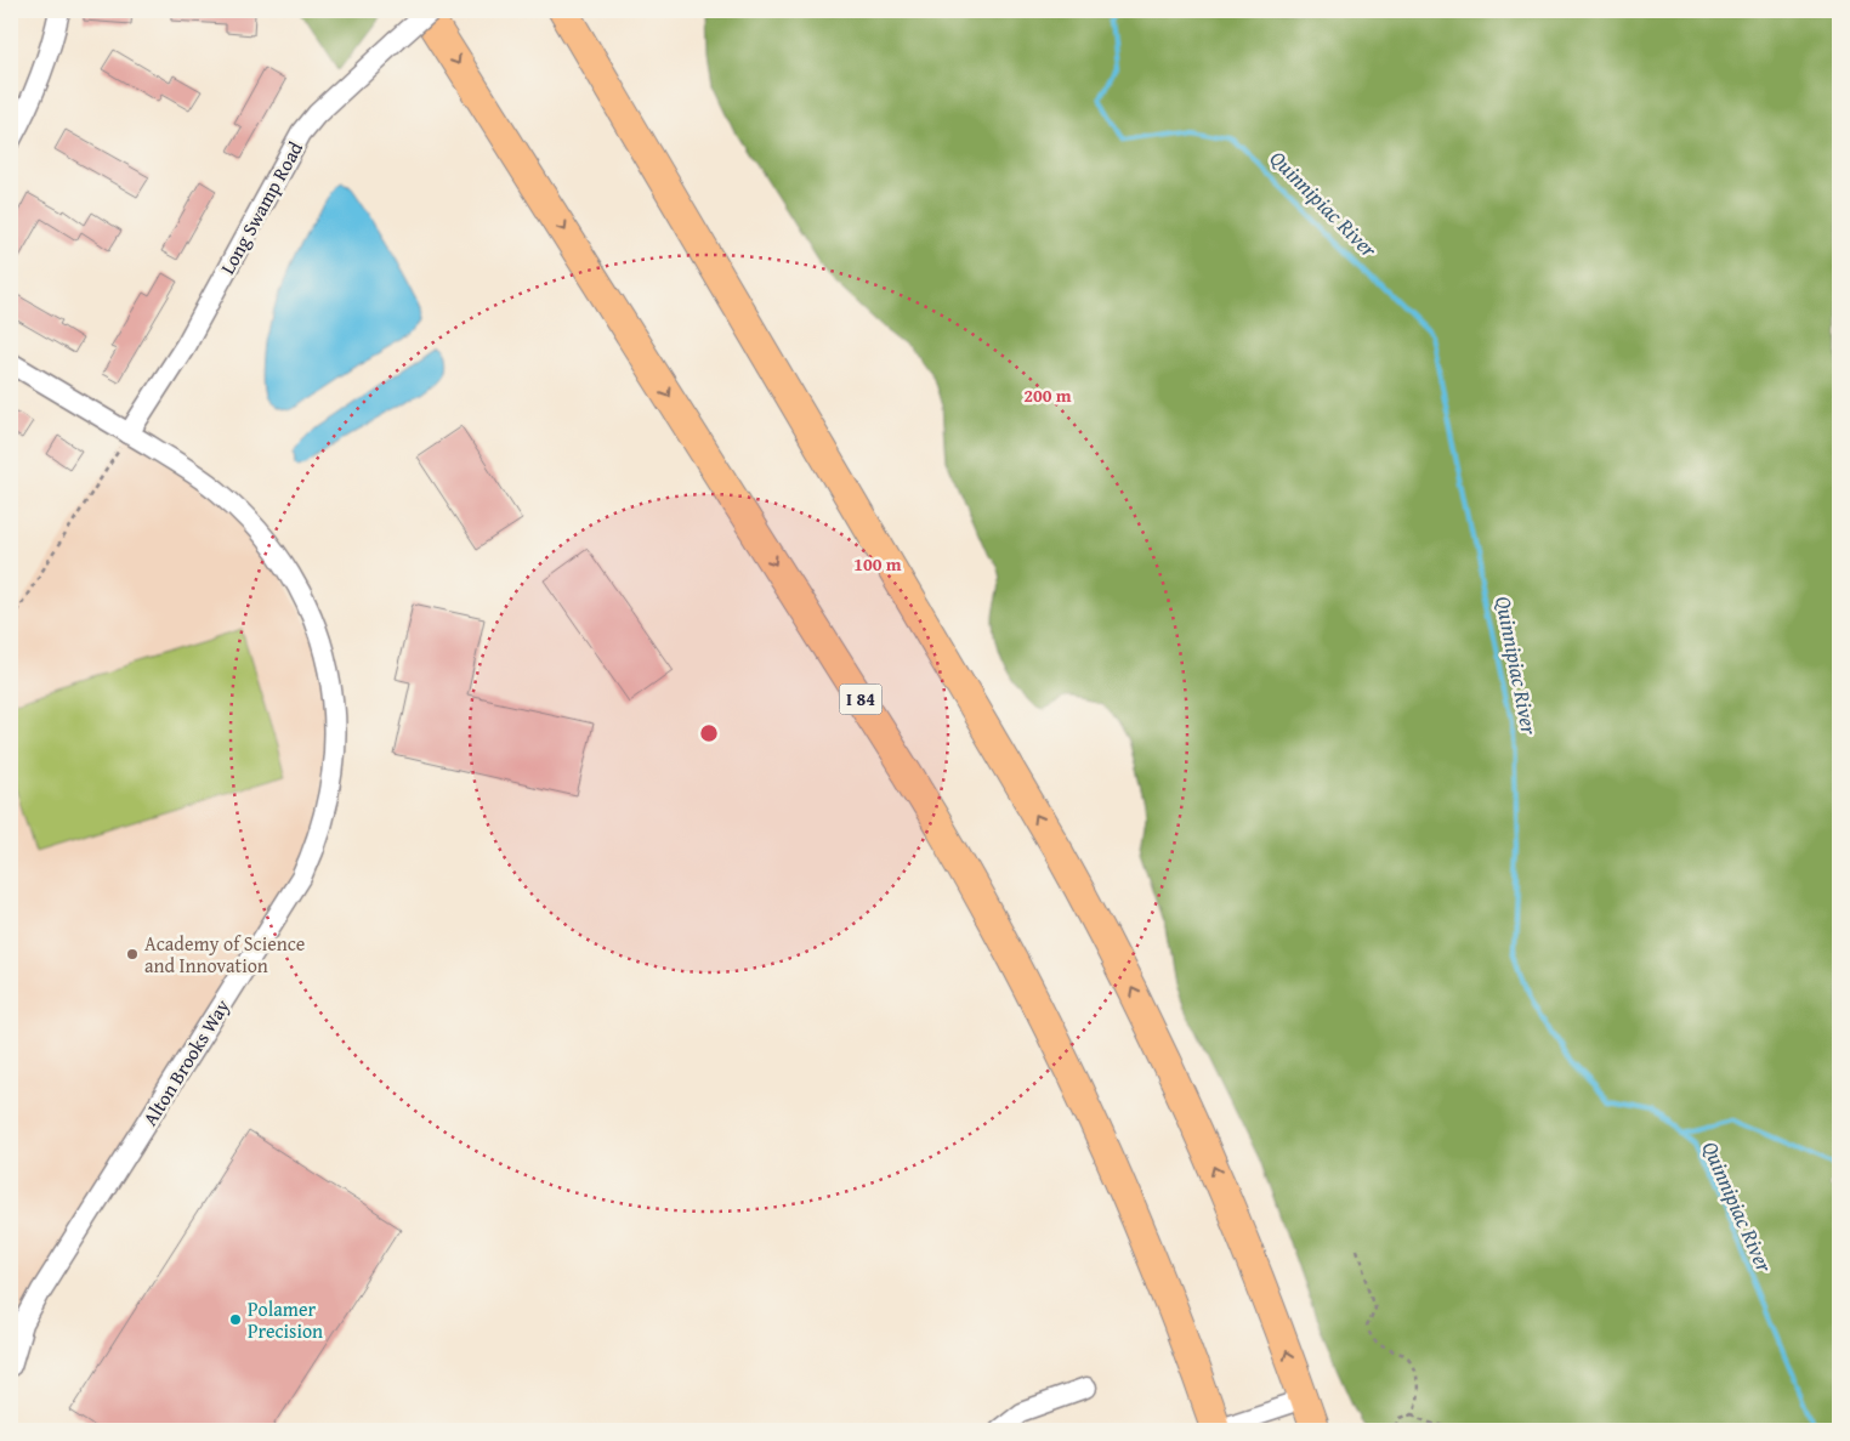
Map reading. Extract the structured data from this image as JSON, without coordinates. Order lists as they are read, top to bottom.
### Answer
{
  "streets": {
    "highway": ["I 84"],
    "street": ["Long Swamp Road", "Alton Brooks Way"]
  },
  "crossings": [
    ["Long Swamp Road", "I 84"],
    ["Long Swamp Road", "Alton Brooks Way"]
  ],
  "water": ["Quinnipiac River"],
  "places": ["Academy of Science and Innovation", "Polamer Precision"],
  "rings": ["200 m", "100 m"]
}
